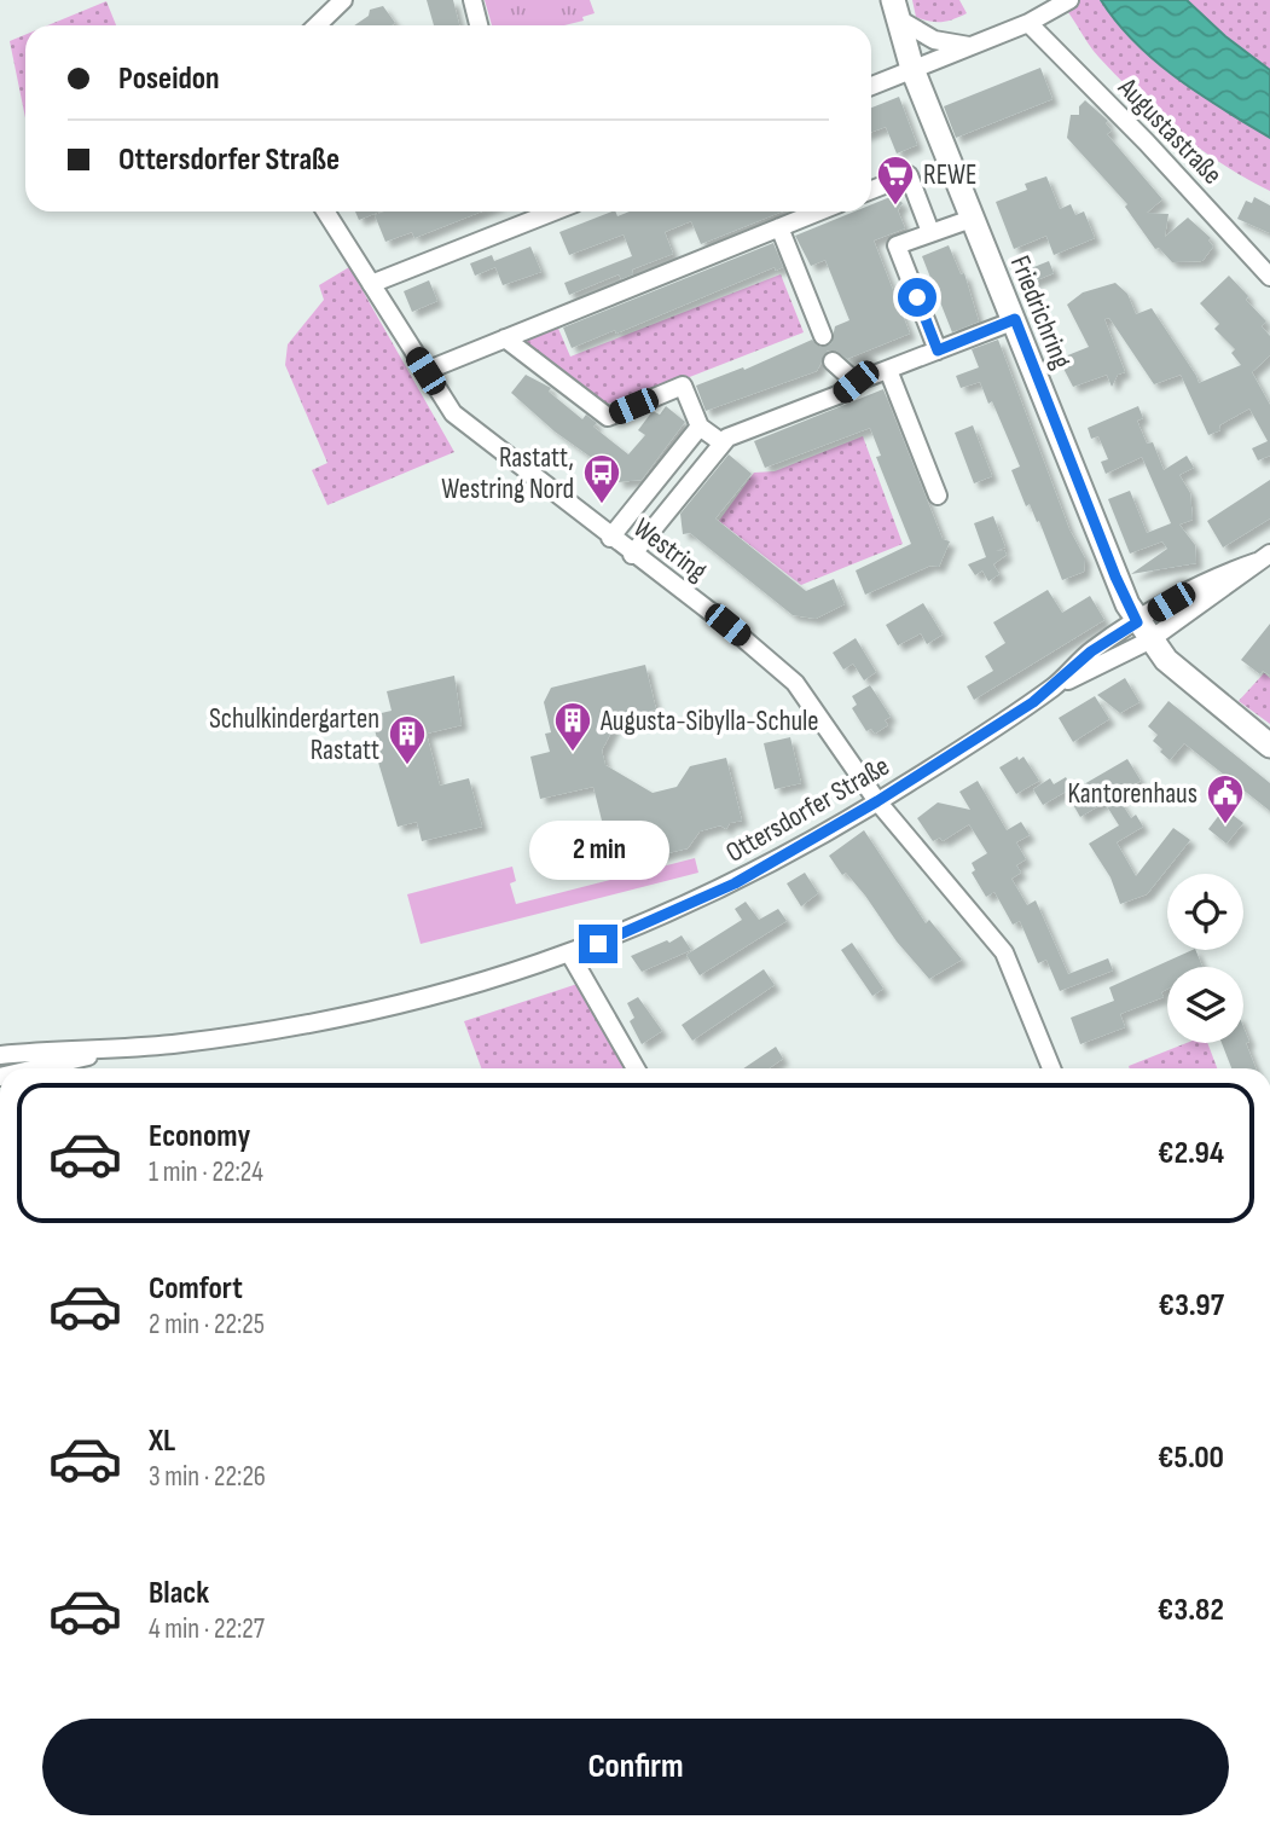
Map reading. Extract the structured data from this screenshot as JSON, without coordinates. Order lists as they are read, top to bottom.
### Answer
{
  "streets": {
    "main road": ["Friedrichring"],
    "street": ["Augustastraße", "Westring", "Ottersdorfer Straße"]
  },
  "crossings": [
    ["Friedrichring", "Ottersdorfer Straße"],
    ["Westring", "Ottersdorfer Straße"]
  ],
  "places": {
    "supermarket": ["REWE"],
    "bus stop": ["Rastatt, Westring Nord"],
    "building": ["Augusta-Sibylla-Schule", "Schulkindergarten Rastatt"],
    "public building": ["Kantorenhaus"]
  },
  "page": {
    "banner": ["Poseidon", "Ottersdorfer Straße"],
    "bubble": "2 min",
    "list": [
      {
        "name": "Economy",
        "note": "1 min · 22:24",
        "value": "€2.94"
      },
      {
        "name": "Comfort",
        "note": "2 min · 22:25",
        "value": "€3.97"
      },
      {
        "name": "XL",
        "note": "3 min · 22:26",
        "value": "€5.00"
      },
      {
        "name": "Black",
        "note": "4 min · 22:27",
        "value": "€3.82"
      }
    ],
    "buttons": "Confirm"
  }
}
